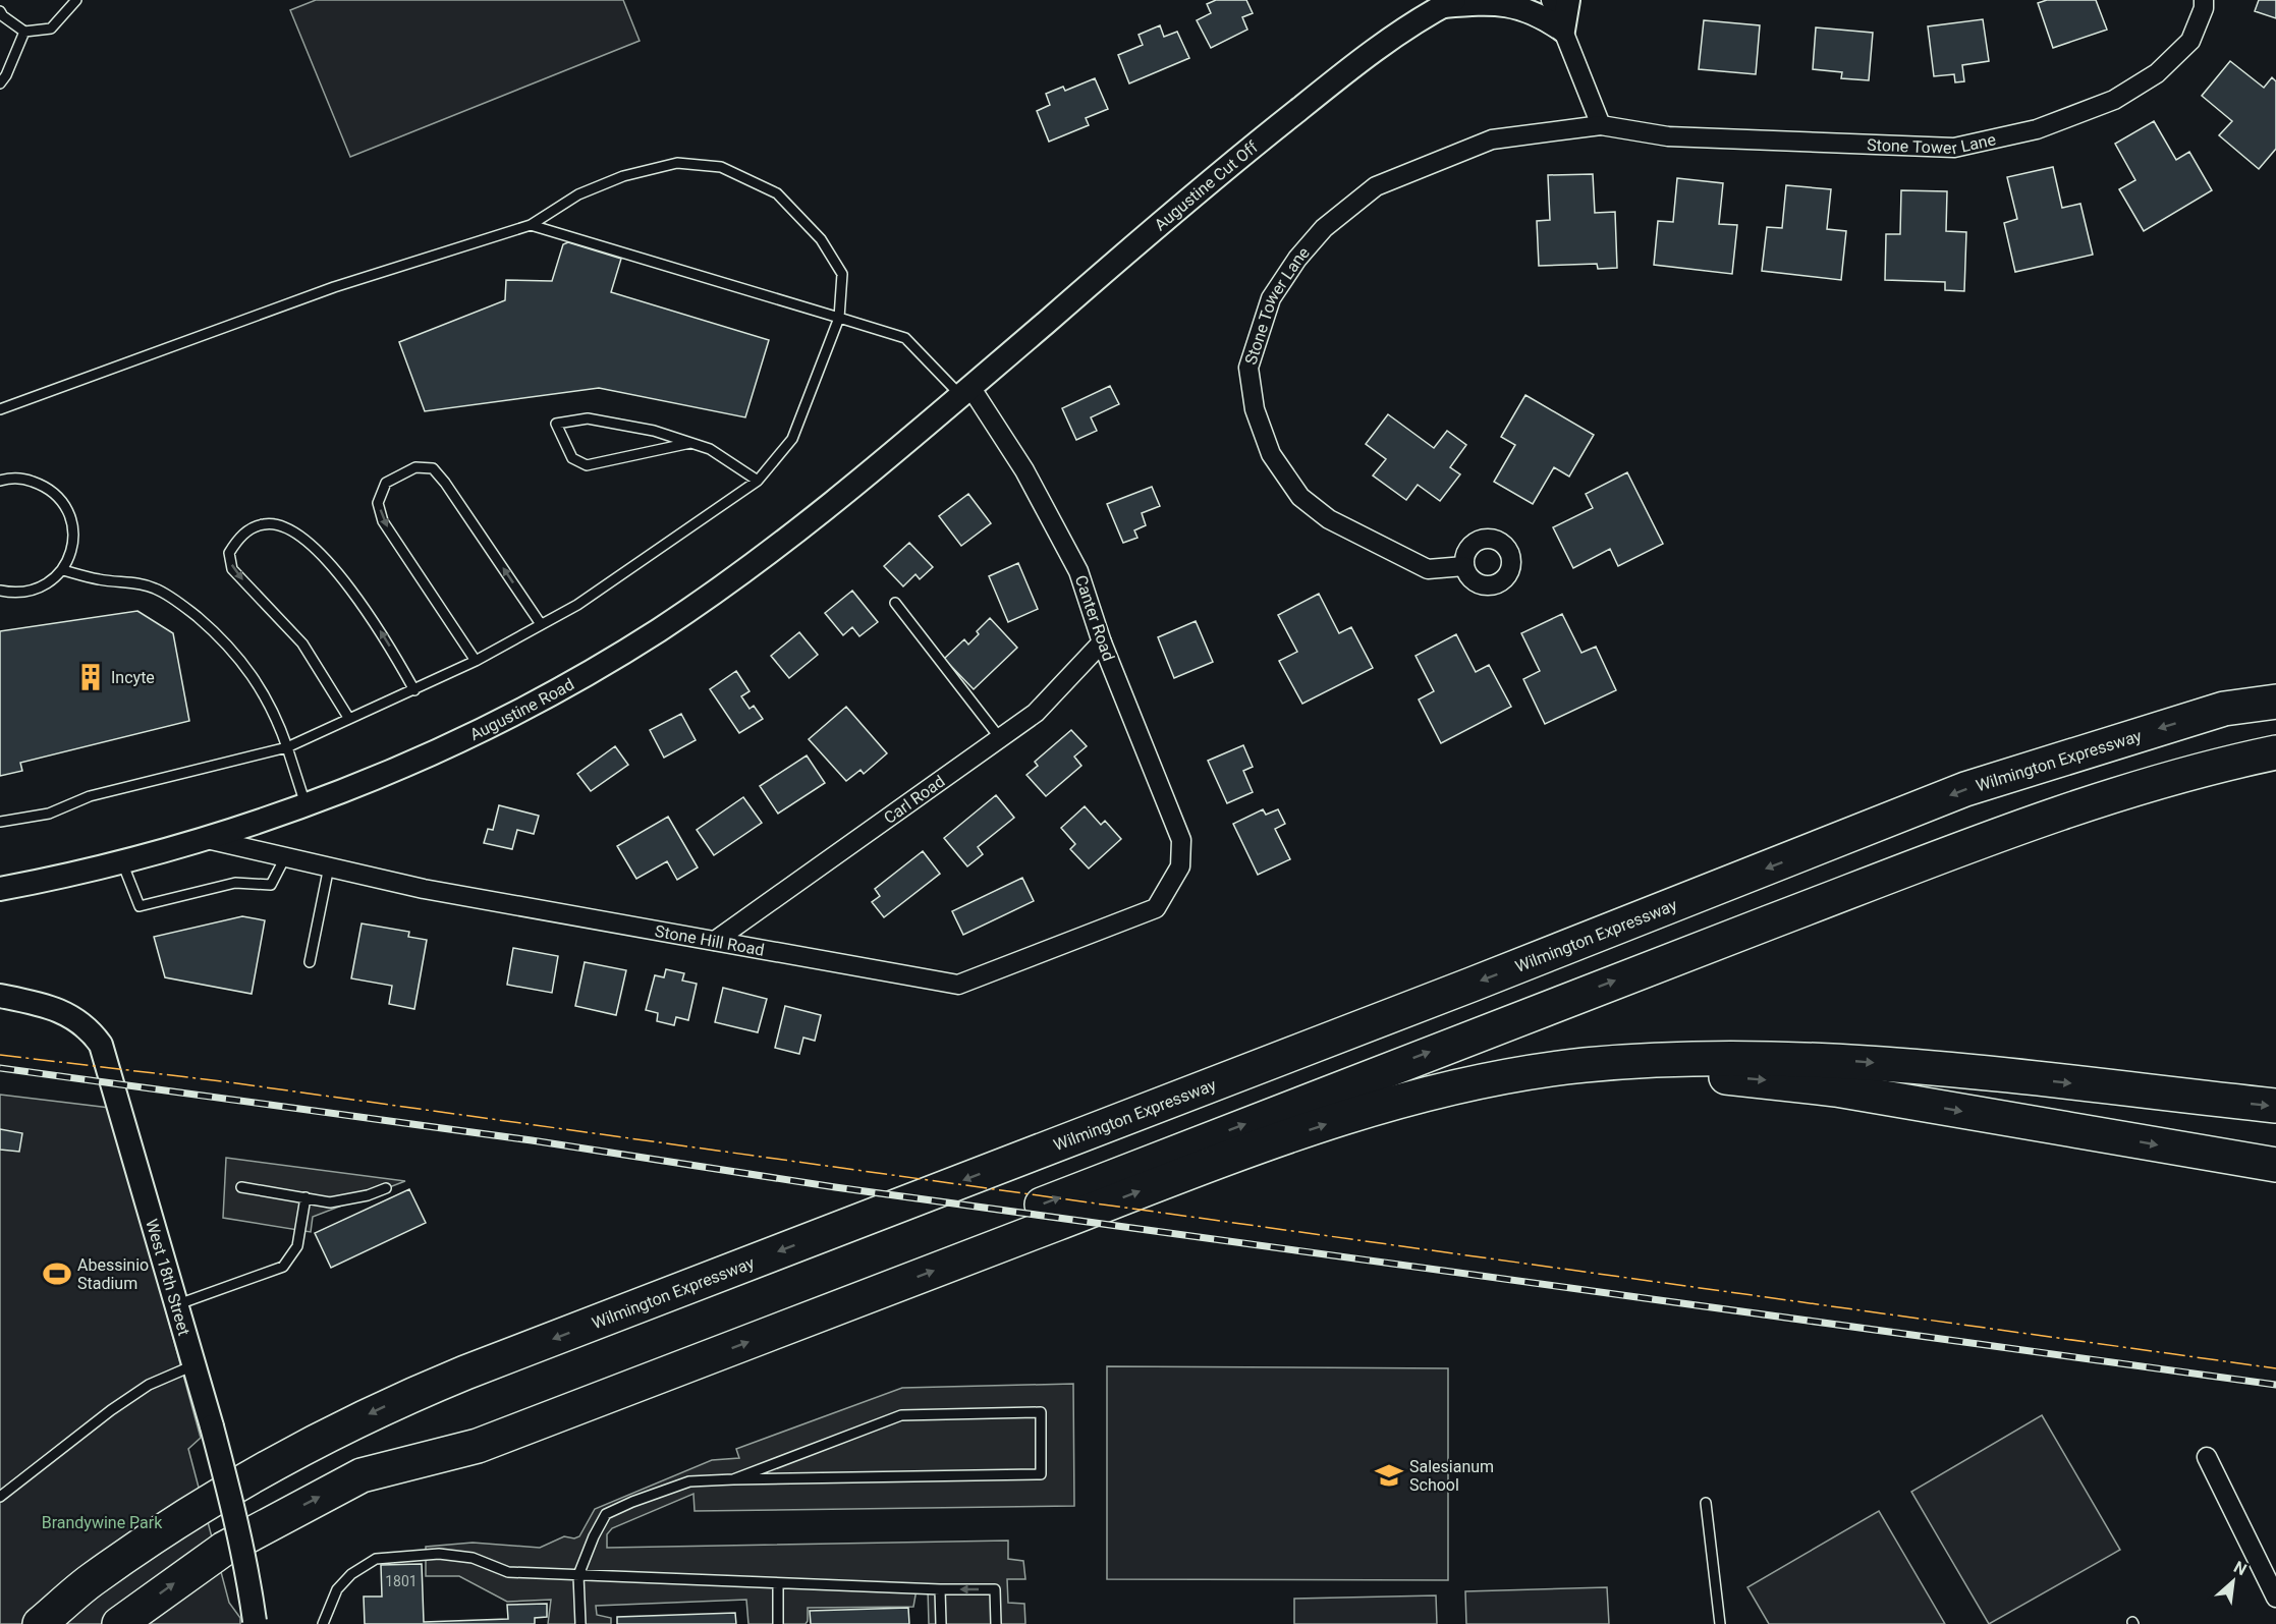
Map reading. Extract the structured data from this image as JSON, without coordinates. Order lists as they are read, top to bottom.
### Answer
{
  "streets": {
    "highway": ["Wilmington Expressway"],
    "street": [
      "Stone Tower Lane",
      "Augustine Cut Off",
      "Canter Road",
      "Augustine Road",
      "Carl Road",
      "Stone Hill Road",
      "West 18th Street"
    ]
  },
  "crossings": [
    ["Augustine Cut Off", "Canter Road"],
    ["Augustine Cut Off", "Augustine Road"],
    ["Canter Road", "Augustine Road"],
    ["Canter Road", "Carl Road"],
    ["Canter Road", "Stone Hill Road"],
    ["Augustine Road", "Stone Hill Road"],
    ["Carl Road", "Stone Hill Road"]
  ],
  "parks": ["Brandywine Park"],
  "places": {
    "building": ["Incyte"],
    "sports": ["Abessinio Stadium"],
    "school or university": ["Salesianum School"]
  },
  "house_numbers": ["1801"],
  "north": "top right"
}
